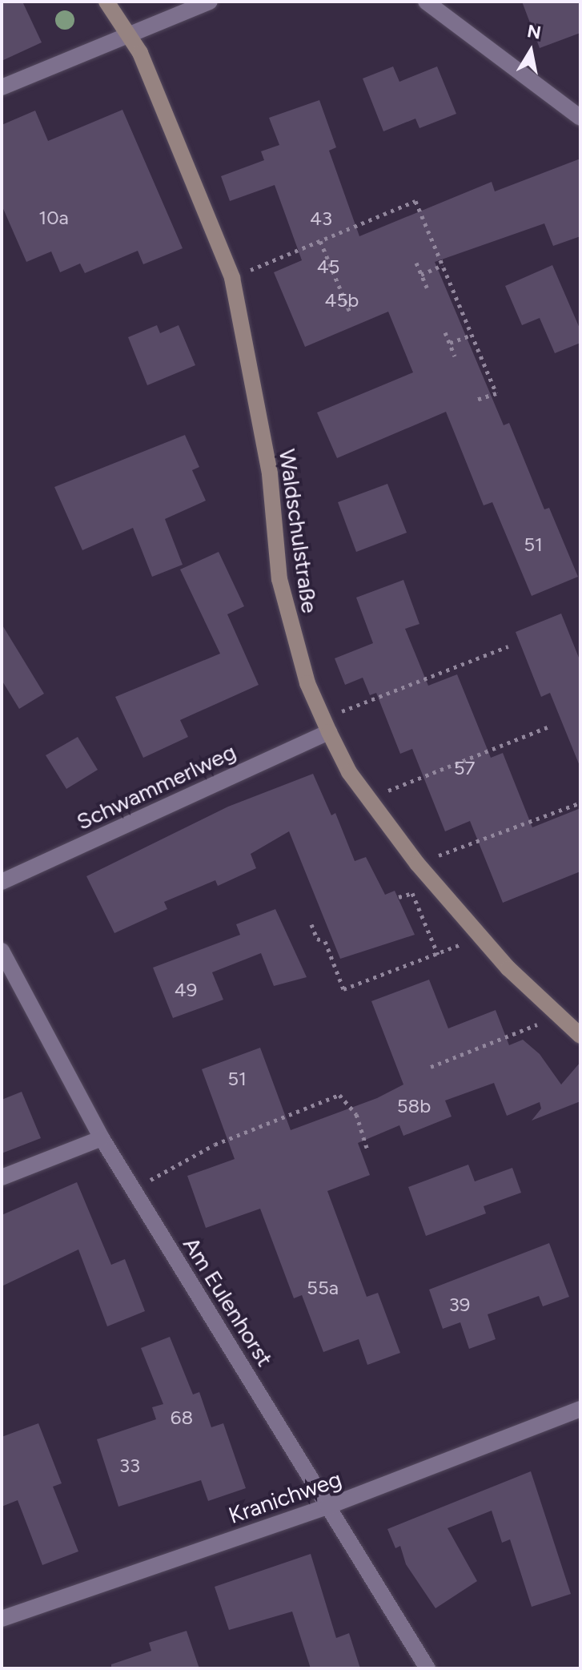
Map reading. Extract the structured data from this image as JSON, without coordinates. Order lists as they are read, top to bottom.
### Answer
{
  "streets": {
    "street": [
      "Waldschulstraße",
      "Schwammerlweg",
      "Am Eulenhorst",
      "Kranichweg"
    ]
  },
  "crossings": [
    ["Waldschulstraße", "Schwammerlweg"],
    ["Am Eulenhorst", "Kranichweg"]
  ],
  "house_numbers": [
    "10a",
    "43",
    "45",
    "45b",
    "51",
    "57",
    "49",
    "51",
    "58b",
    "55a",
    "39",
    "68",
    "33"
  ],
  "north": "top"
}
